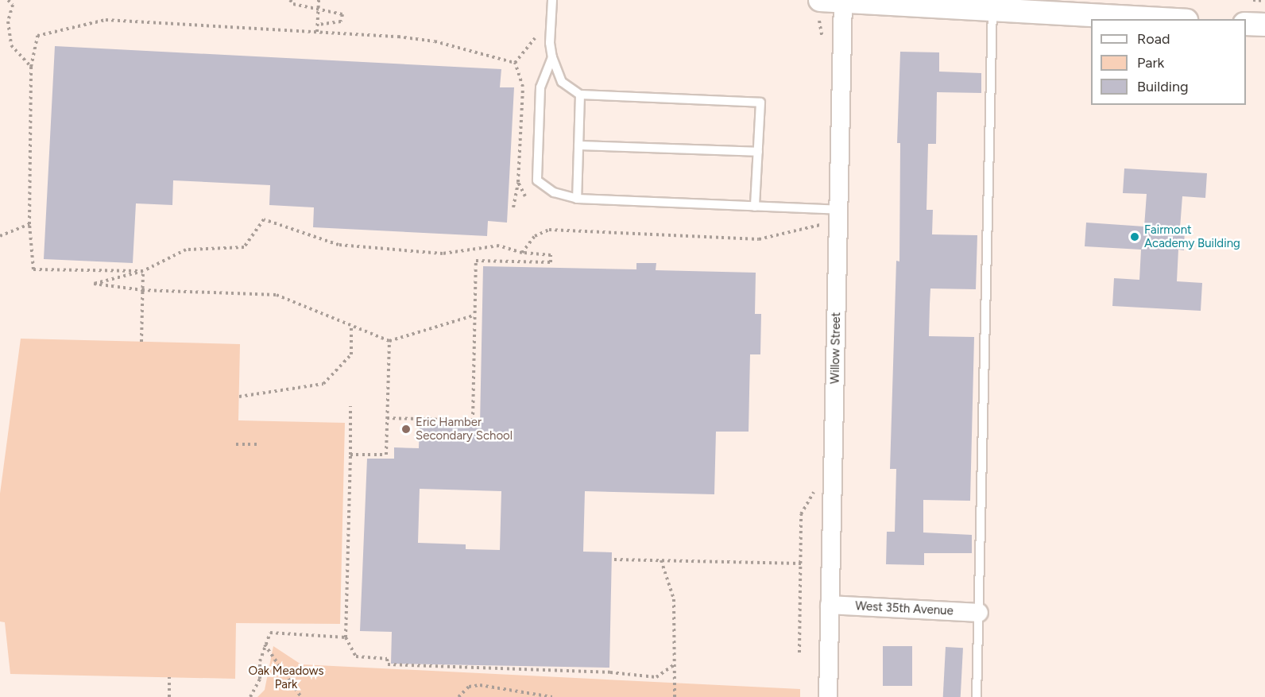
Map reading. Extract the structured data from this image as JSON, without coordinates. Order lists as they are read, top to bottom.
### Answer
{
  "streets": {
    "street": ["Willow Street", "West 35th Avenue"]
  },
  "crossings": [
    ["Willow Street", "West 35th Avenue"]
  ],
  "parks": ["Oak Meadows Park"],
  "places": ["Fairmont Academy Building", "Eric Hamber Secondary School"],
  "legend": ["Road", "Park", "Building"]
}
